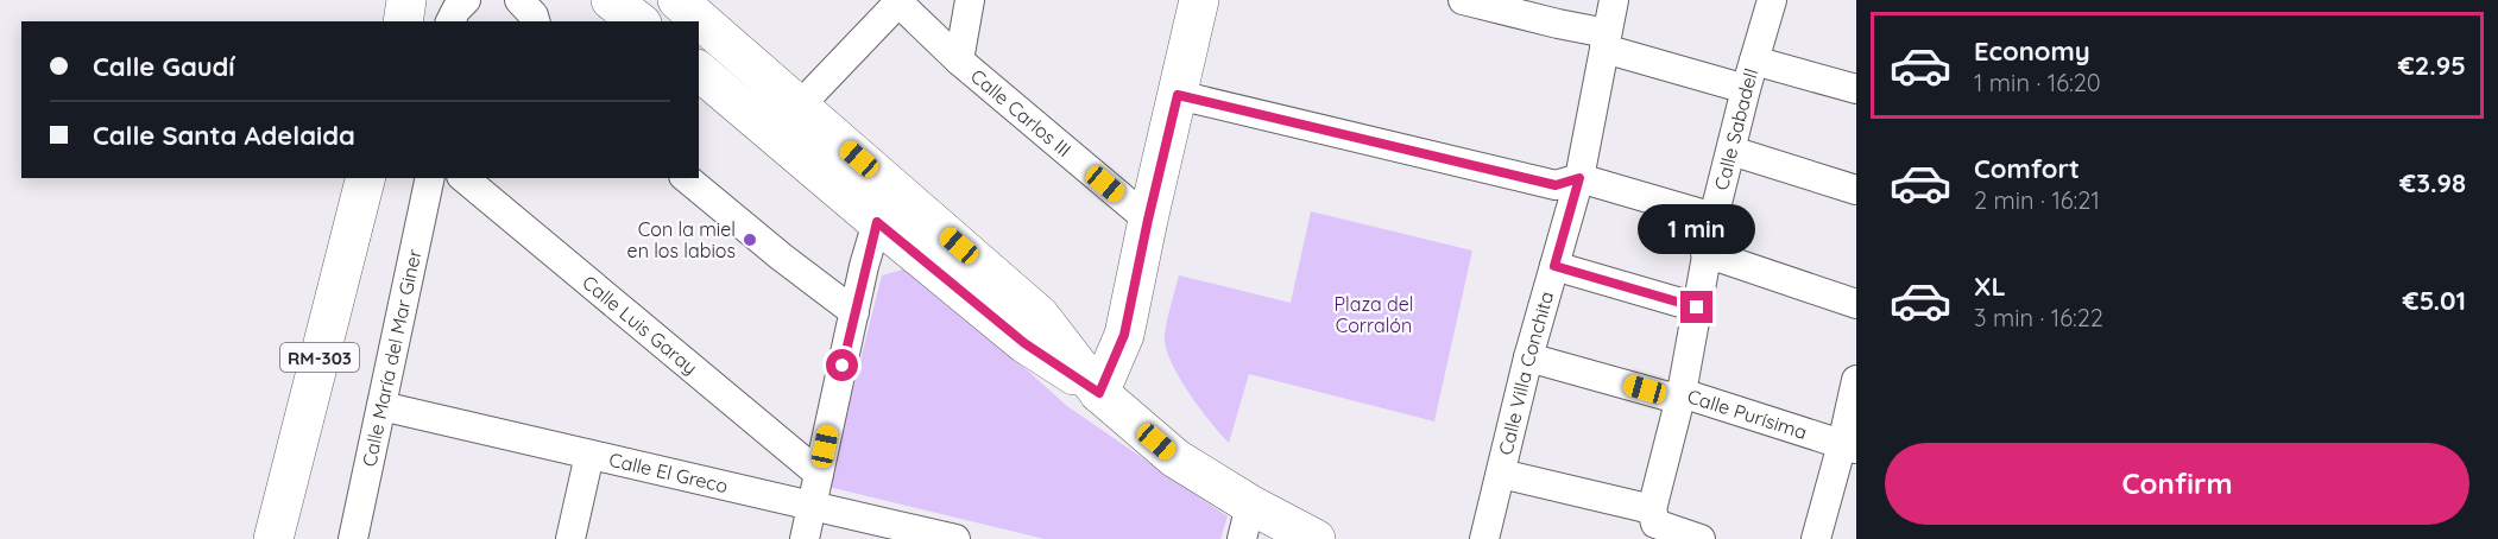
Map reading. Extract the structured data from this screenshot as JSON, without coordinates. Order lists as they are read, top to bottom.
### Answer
{
  "streets": {
    "main road": ["RM-303"],
    "street": [
      "Calle Carlos III",
      "Calle Sabadell",
      "Calle Luis Garay",
      "Calle María del Mar Giner",
      "Calle Villa Conchita",
      "Calle Purísima",
      "Calle El Greco"
    ]
  },
  "crossings": [
    ["Calle Sabadell", "Calle Purísima"],
    ["Calle María del Mar Giner", "Calle El Greco"],
    ["Calle Villa Conchita", "Calle Purísima"]
  ],
  "parks": ["Plaza del Corralón"],
  "places": ["Con la miel en los labios"],
  "page": {
    "list": [
      {
        "name": "Economy",
        "note": "1 min · 16:20",
        "value": "€2.95"
      },
      {
        "name": "Comfort",
        "note": "2 min · 16:21",
        "value": "€3.98"
      },
      {
        "name": "XL",
        "note": "3 min · 16:22",
        "value": "€5.01"
      }
    ],
    "banner": ["Calle Gaudí", "Calle Santa Adelaida"],
    "bubble": "1 min",
    "buttons": "Confirm"
  }
}
